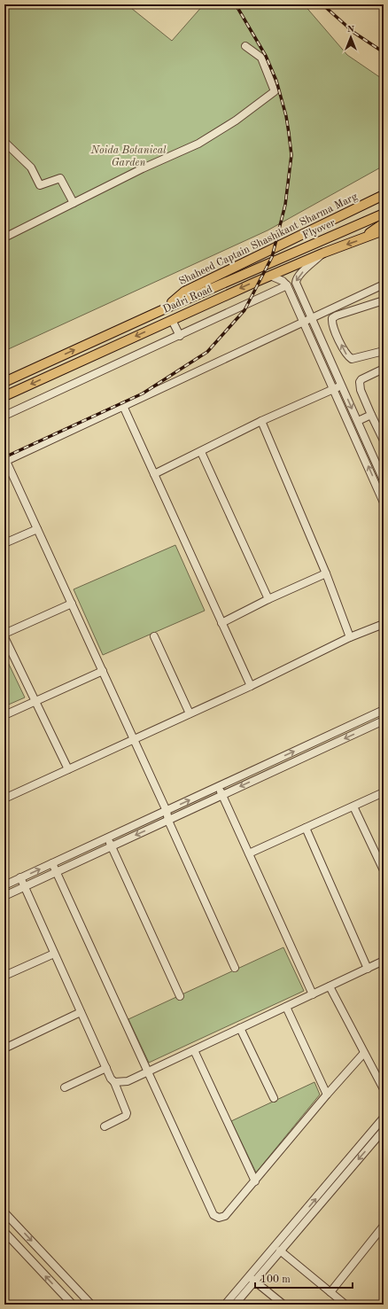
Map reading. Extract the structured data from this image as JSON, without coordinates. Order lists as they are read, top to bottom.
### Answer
{
  "streets": {
    "main road": ["Flyover", "Shaheed Captain Shashikant Sharma Marg", "Dadri Road"]
  },
  "crossings": [
    ["Flyover", "Shaheed Captain Shashikant Sharma Marg"],
    ["Flyover", "Dadri Road"],
    ["Shaheed Captain Shashikant Sharma Marg", "Dadri Road"]
  ],
  "parks": ["Noida Botanical Garden"],
  "scale_bar": "100 m",
  "north": "top"
}
